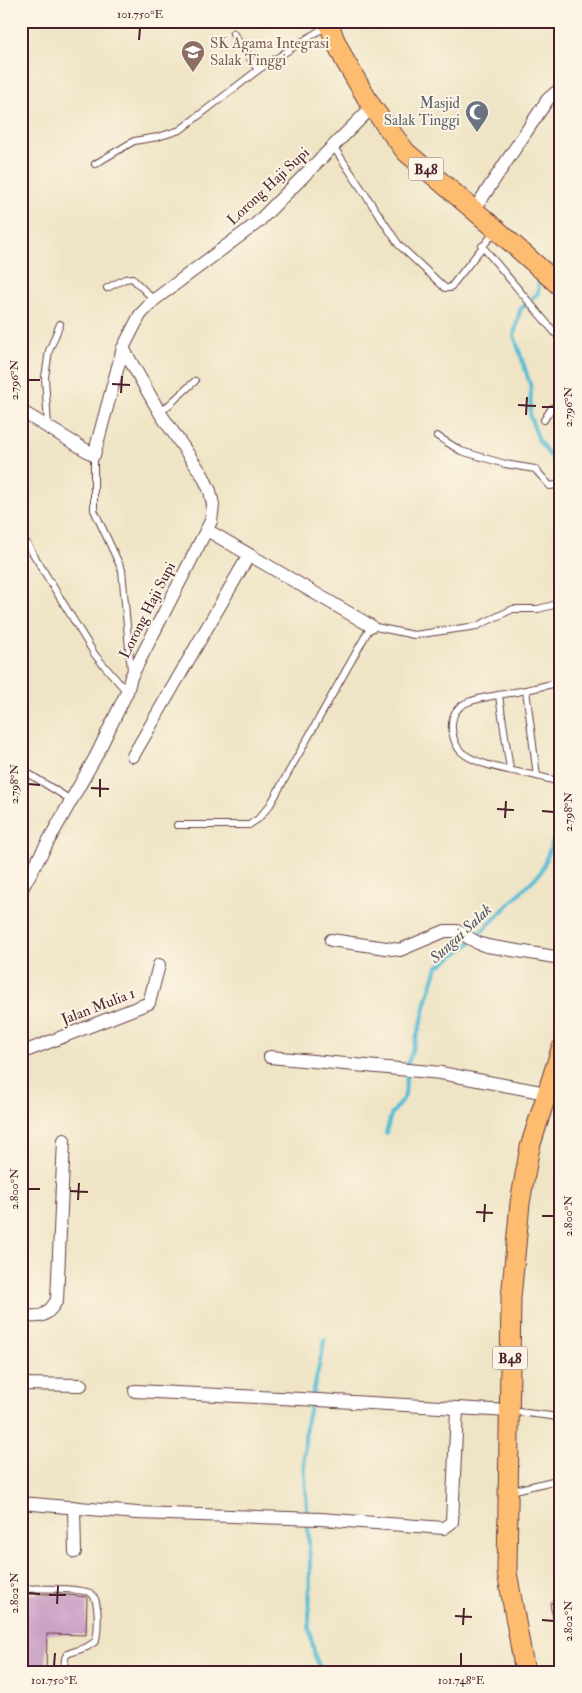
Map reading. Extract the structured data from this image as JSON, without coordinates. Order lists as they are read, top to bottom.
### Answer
{
  "streets": {
    "main road": ["B48"],
    "street": ["Lorong Haji Supi", "Jalan Mulia 1"]
  },
  "crossings": [
    ["B48", "Lorong Haji Supi"]
  ],
  "water": ["Sungai Salak"],
  "places": {
    "school or university": ["SK Agama Integrasi Salak Tinggi"],
    "mosque": ["Masjid Salak Tinggi"]
  },
  "coordinates": [
    "101.750°E",
    "2.796°N",
    "2.798°N",
    "2.800°N",
    "2.802°N",
    "101.748°E"
  ]
}
